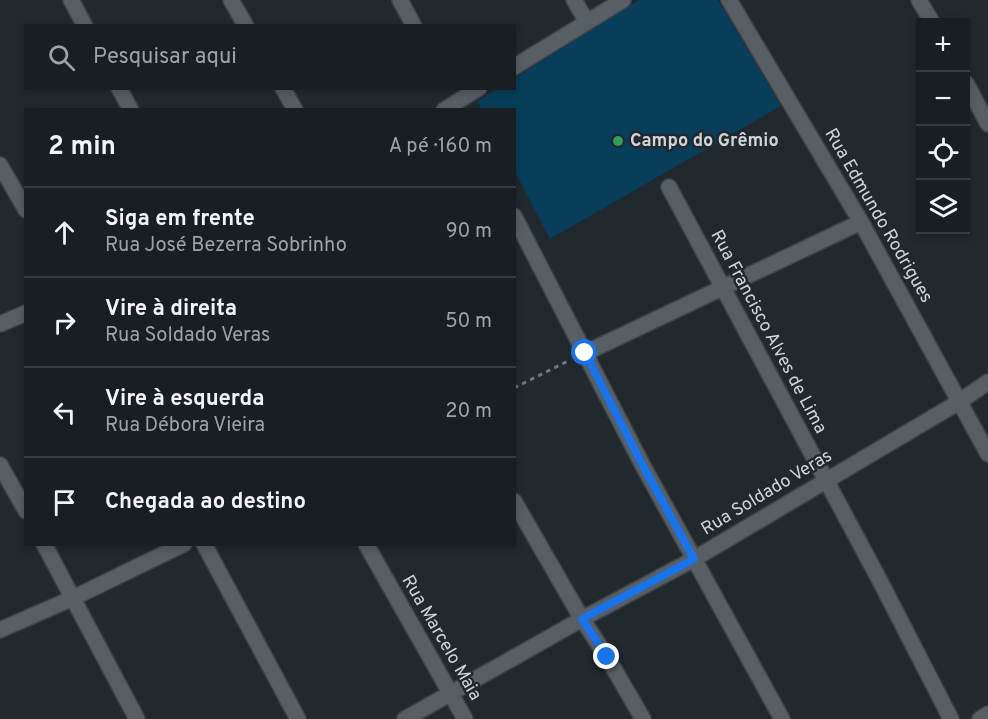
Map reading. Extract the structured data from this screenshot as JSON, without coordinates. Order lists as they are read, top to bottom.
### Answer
{
  "streets": {
    "street": [
      "Rua Edmundo Rodrigues",
      "Rua Francisco Alves de Lima",
      "Rua Soldado Veras",
      "Rua Marcelo Maia"
    ]
  },
  "crossings": [
    ["Rua Edmundo Rodrigues", "Rua Soldado Veras"],
    ["Rua Francisco Alves de Lima", "Rua Soldado Veras"],
    ["Rua Soldado Veras", "Rua Marcelo Maia"]
  ],
  "places": ["Campo do Grêmio"],
  "page": {
    "map_buttons": ["+", "−"],
    "search": "Pesquisar aqui",
    "heading": ["2 min", "A pé · 160 m"],
    "list": [
      ["Siga em frente", "Rua José Bezerra Sobrinho", "90 m"],
      ["Vire à direita", "Rua Soldado Veras", "50 m"],
      ["Vire à esquerda", "Rua Débora Vieira", "20 m"],
      "Chegada ao destino"
    ]
  }
}
